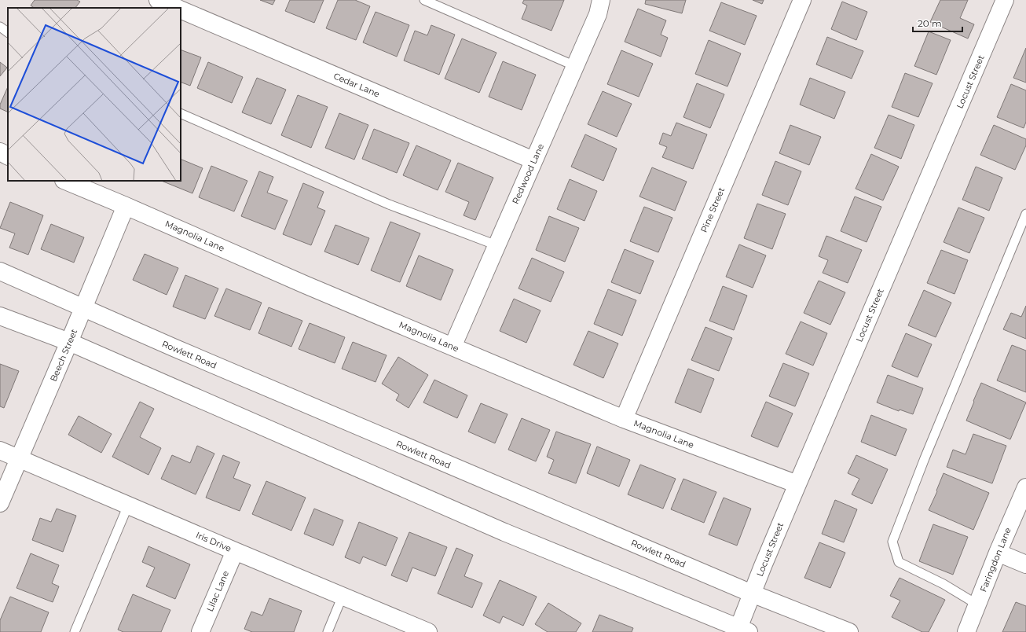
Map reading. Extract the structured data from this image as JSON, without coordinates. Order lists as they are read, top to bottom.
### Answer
{
  "streets": {
    "street": [
      "Locust Street",
      "Cedar Lane",
      "Redwood Lane",
      "Pine Street",
      "Magnolia Lane",
      "Rowlett Road",
      "Beech Street",
      "Iris Drive",
      "Faringdon Lane",
      "Lilac Lane"
    ]
  },
  "crossings": [
    ["Locust Street", "Magnolia Lane"],
    ["Locust Street", "Rowlett Road"],
    ["Cedar Lane", "Redwood Lane"],
    ["Redwood Lane", "Magnolia Lane"],
    ["Pine Street", "Magnolia Lane"],
    ["Magnolia Lane", "Beech Street"],
    ["Rowlett Road", "Beech Street"],
    ["Beech Street", "Iris Drive"],
    ["Iris Drive", "Lilac Lane"]
  ],
  "scale_bar": "20 m"
}
